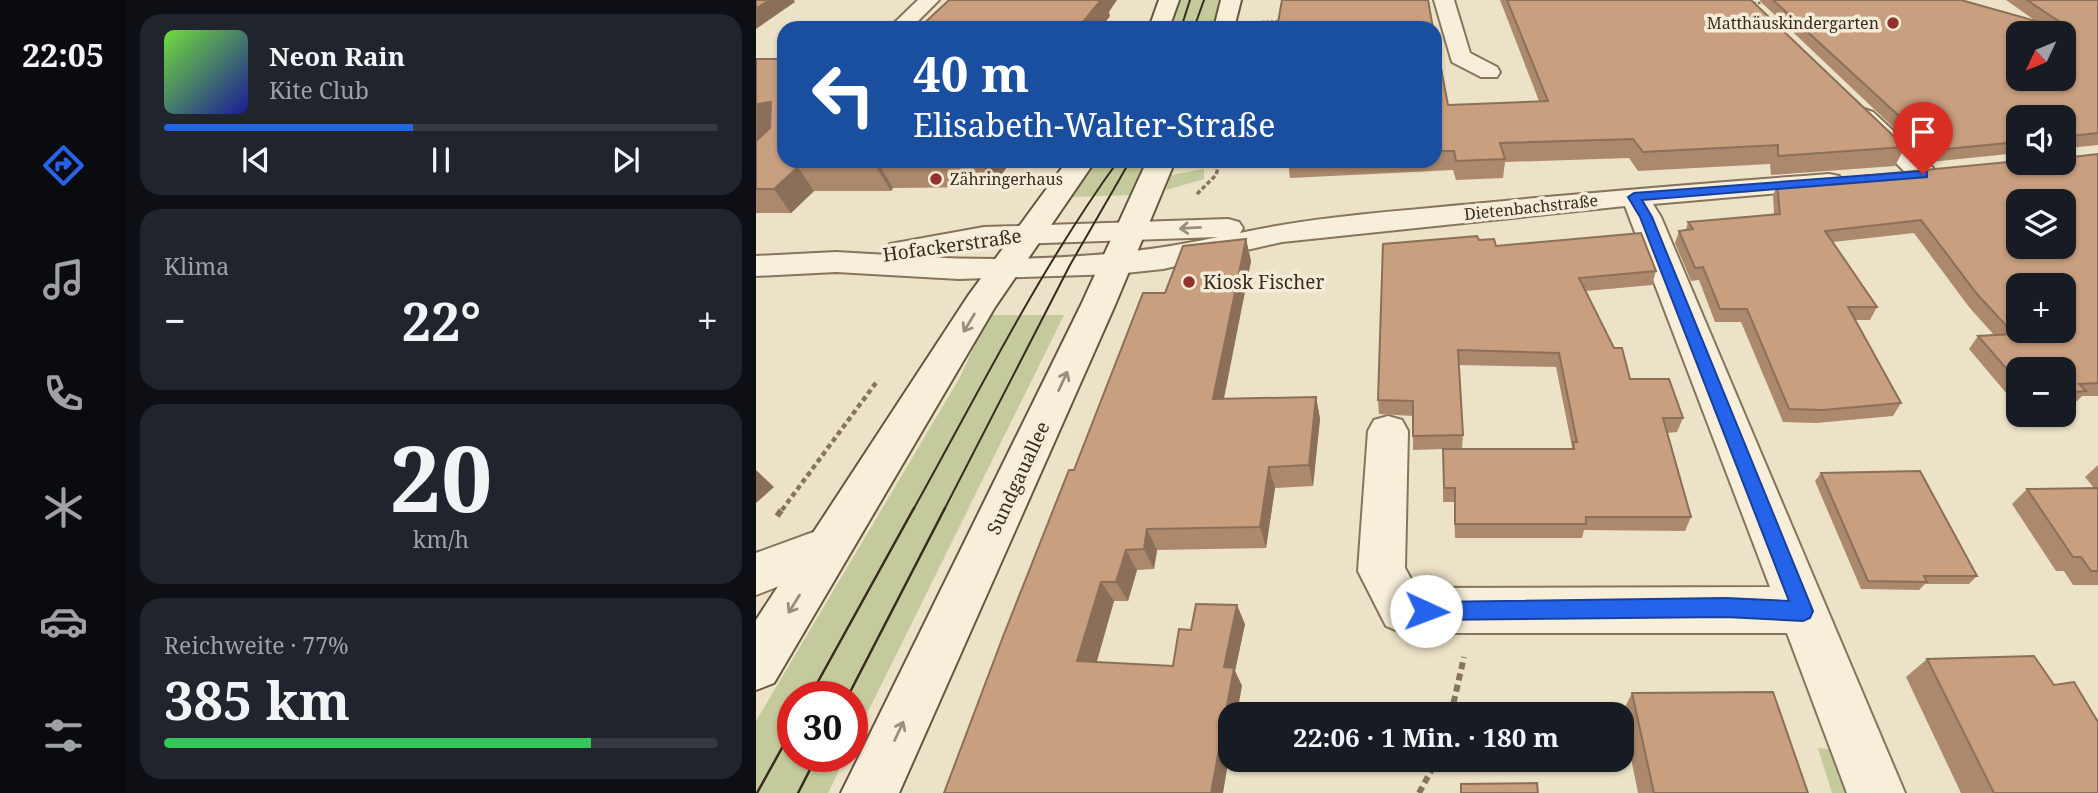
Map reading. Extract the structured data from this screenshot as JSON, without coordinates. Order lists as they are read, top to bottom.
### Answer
{
  "streets": {
    "street": ["Dietenbachstraße", "Hofackerstraße", "Sundgauallee"]
  },
  "crossings": [
    ["Dietenbachstraße", "Hofackerstraße"],
    ["Dietenbachstraße", "Sundgauallee"]
  ],
  "places": ["Matthäuskindergarten", "Zähringerhaus", "Kiosk Fischer"],
  "north": "bottom left",
  "page": {
    "tabs": "22:05",
    "map_buttons": ["+", "−"],
    "turn": ["40 m", "Elisabeth-Walter-Straße"],
    "song": ["Neon Rain", "Kite Club"],
    "tile": [
      "Klima",
      ["20", "km/h"],
      ["Reichweite · 77%", "385 km"]
    ],
    "heat": ["−", "22°", "+"],
    "limit": "30",
    "trip": "22:06 · 1 Min. · 180 m"
  }
}
